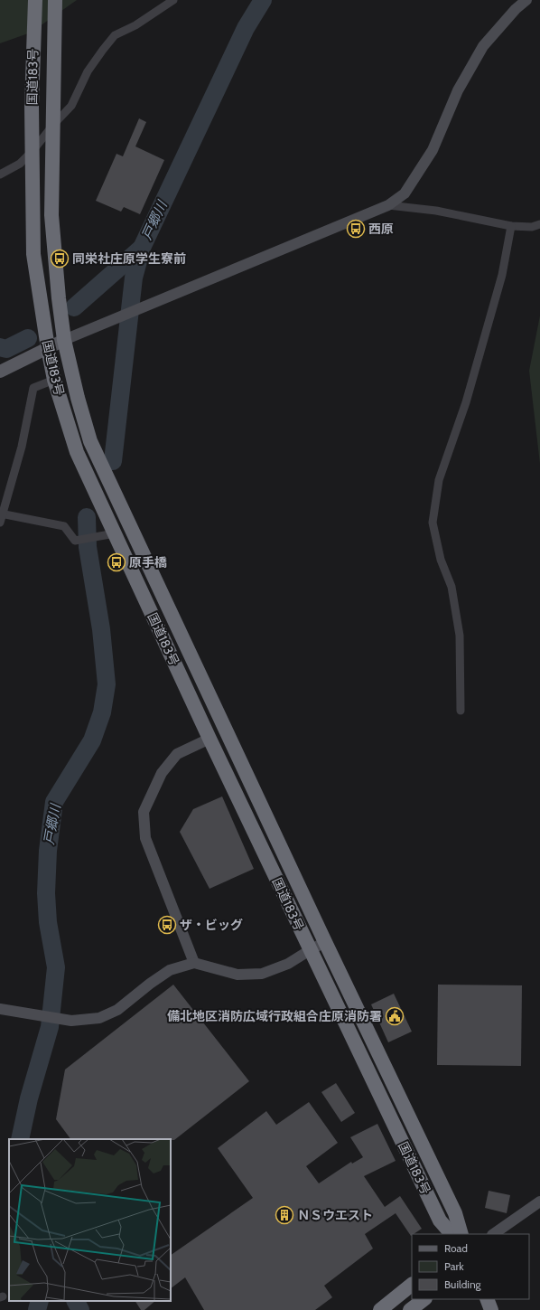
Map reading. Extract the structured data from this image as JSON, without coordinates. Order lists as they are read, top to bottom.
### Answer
{
  "streets": {
    "highway": ["国道183号"]
  },
  "water": ["戸郷川"],
  "places": {
    "bus stop": [
      "西原",
      "同栄社庄原学生寮前",
      "原手橋",
      "ザ・ビッグ"
    ],
    "public building": ["備北地区消防広域行政組合庄原消防署"],
    "building": ["ＮＳウエスト"]
  },
  "legend": ["Road", "Park", "Building"]
}
